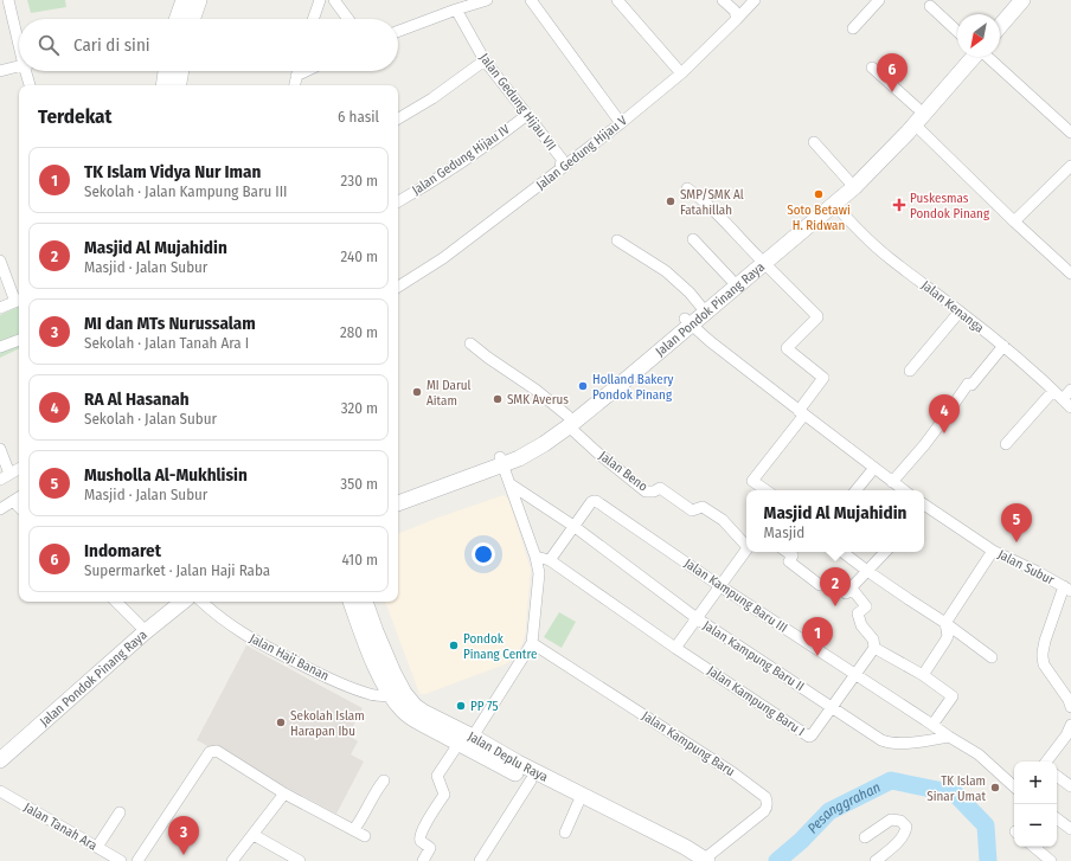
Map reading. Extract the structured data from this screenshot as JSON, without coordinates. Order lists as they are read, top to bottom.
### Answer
{
  "streets": {
    "main road": ["Jalan Pondok Pinang Raya", "Jalan Deplu Raya"],
    "street": [
      "Jalan Gedung Hijau VII",
      "Jalan Gedung Hijau V",
      "Jalan Gedung Hijau IV",
      "Jalan Kenanga",
      "Jalan Beno",
      "Jalan Subur",
      "Jalan Kampung Baru III",
      "Jalan Kampung Baru II",
      "Jalan Haji Banan",
      "Jalan Kampung Baru I",
      "Jalan Kampung Baru",
      "Jalan Tanah Ara"
    ]
  },
  "crossings": [
    ["Jalan Gedung Hijau VII", "Jalan Gedung Hijau V"],
    ["Jalan Gedung Hijau VII", "Jalan Gedung Hijau IV"],
    ["Jalan Kenanga", "Jalan Pondok Pinang Raya"],
    ["Jalan Pondok Pinang Raya", "Jalan Beno"],
    ["Jalan Kampung Baru III", "Jalan Kampung Baru II"],
    ["Jalan Kampung Baru III", "Jalan Kampung Baru I"],
    ["Jalan Kampung Baru II", "Jalan Kampung Baru I"],
    ["Jalan Haji Banan", "Jalan Deplu Raya"],
    ["Jalan Kampung Baru", "Jalan Deplu Raya"]
  ],
  "water": ["Pesanggrahan"],
  "places": {
    "other": [
      "Soto Betawi H. Ridwan",
      "SMP/SMK Al Fatahillah",
      "Holland Bakery Pondok Pinang",
      "MI Darul Aitam",
      "SMK Averus",
      "Pondok Pinang Centre",
      "PP 75",
      "Sekolah Islam Harapan Ibu",
      "TK Islam Sinar Umat"
    ],
    "health": ["Puskesmas Pondok Pinang"]
  },
  "north": "bottom left",
  "page": {
    "search": "Cari di sini",
    "pins": [
      "6",
      "4",
      "5",
      "2",
      "1",
      "3"
    ],
    "heading": ["Terdekat", "6 hasil"],
    "list": [
      {
        "mark": "1",
        "name": "TK Islam Vidya Nur Iman",
        "note": "Sekolah · Jalan Kampung Baru III",
        "value": "230 m"
      },
      {
        "mark": "2",
        "name": "Masjid Al Mujahidin",
        "note": "Masjid · Jalan Subur",
        "value": "240 m"
      },
      {
        "mark": "3",
        "name": "MI dan MTs Nurussalam",
        "note": "Sekolah · Jalan Tanah Ara I",
        "value": "280 m"
      },
      {
        "mark": "4",
        "name": "RA Al Hasanah",
        "note": "Sekolah · Jalan Subur",
        "value": "320 m"
      },
      {
        "mark": "5",
        "name": "Musholla Al-Mukhlisin",
        "note": "Masjid · Jalan Subur",
        "value": "350 m"
      },
      {
        "mark": "6",
        "name": "Indomaret",
        "note": "Supermarket · Jalan Haji Raba",
        "value": "410 m"
      }
    ],
    "popup": ["Masjid Al Mujahidin", "Masjid"],
    "map_buttons": ["+", "−"]
  }
}
